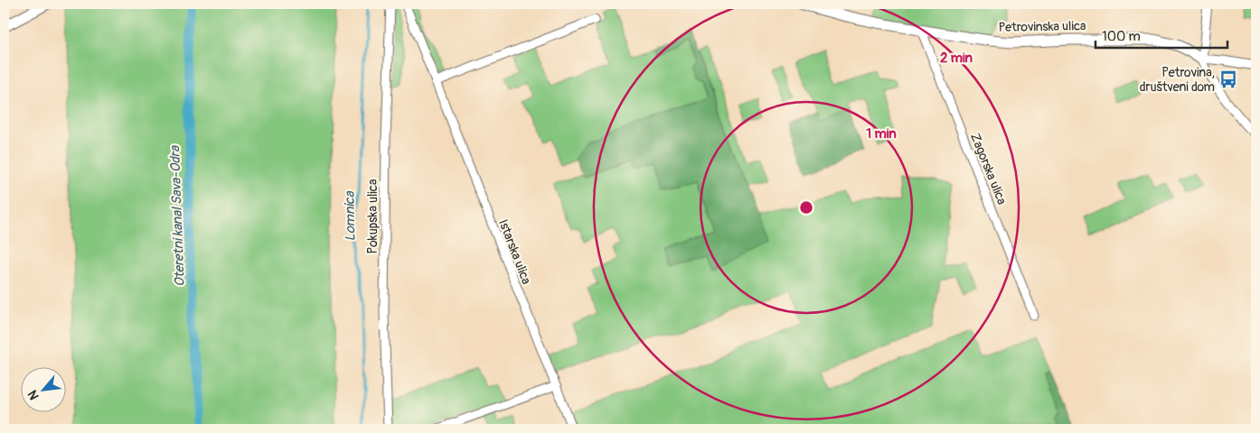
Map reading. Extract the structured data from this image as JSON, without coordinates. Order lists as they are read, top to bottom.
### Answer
{
  "streets": {
    "street": [
      "Petrovinska ulica",
      "Zagorska ulica",
      "Pokupska ulica",
      "Istarska ulica"
    ]
  },
  "crossings": [
    ["Petrovinska ulica", "Zagorska ulica"]
  ],
  "water": ["Oteretni kanal Sava-Odra", "Lomnica"],
  "places": {
    "bus stop": ["Petrovina, društveni dom"]
  },
  "scale_bar": "100 m",
  "north": "bottom left",
  "rings": ["2 min", "1 min"]
}
